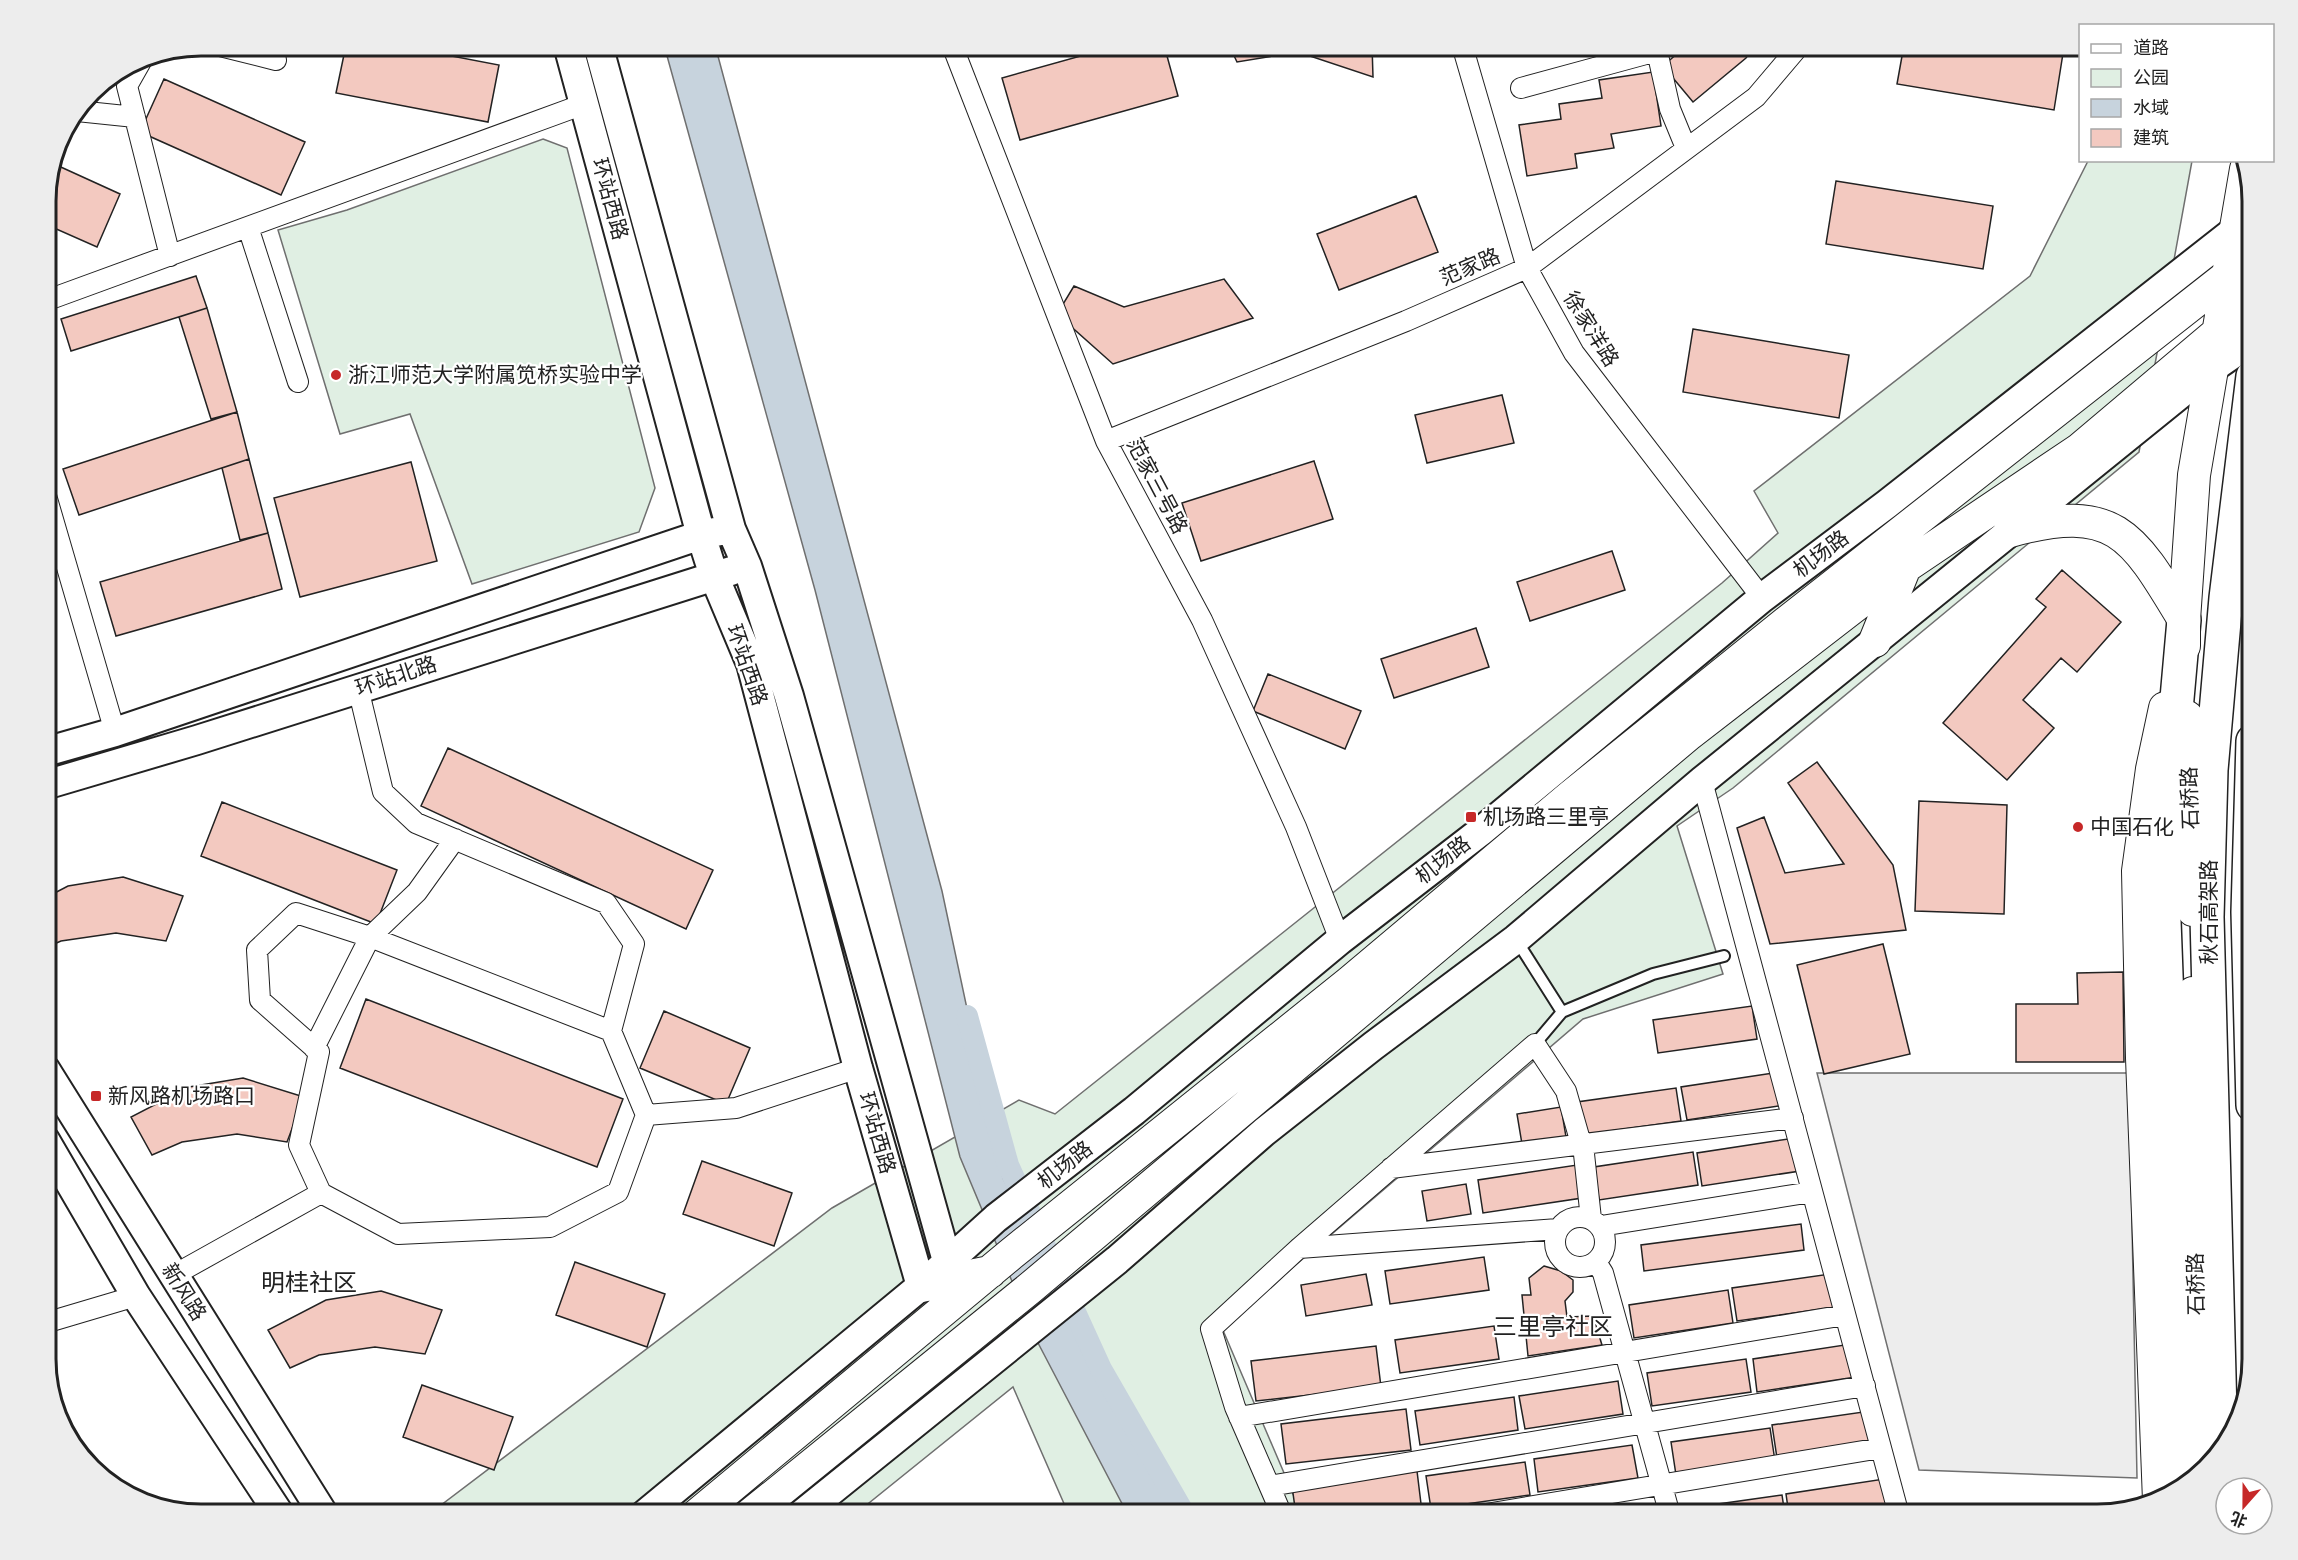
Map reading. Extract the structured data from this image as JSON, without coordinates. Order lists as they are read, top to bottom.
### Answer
{
  "streets": {
    "highway": ["秋石高架路"],
    "main road": [
      "环站西路",
      "机场路",
      "环站北路",
      "石桥路",
      "新风路"
    ],
    "street": ["范家路", "徐家洋路", "范家三号路"]
  },
  "crossings": [
    ["环站西路", "机场路"],
    ["环站西路", "环站北路"],
    ["范家路", "徐家洋路"],
    ["范家路", "范家三号路"],
    ["徐家洋路", "机场路"],
    ["范家三号路", "机场路"],
    ["机场路", "石桥路"]
  ],
  "districts": ["明桂社区", "三里亭社区"],
  "places": {
    "other": ["浙江师范大学附属笕桥实验中学", "中国石化"],
    "transit": ["机场路三里亭", "新风路机场路口"]
  },
  "legend": [
    "道路",
    "公园",
    "水域",
    "建筑"
  ],
  "north": "bottom"
}
